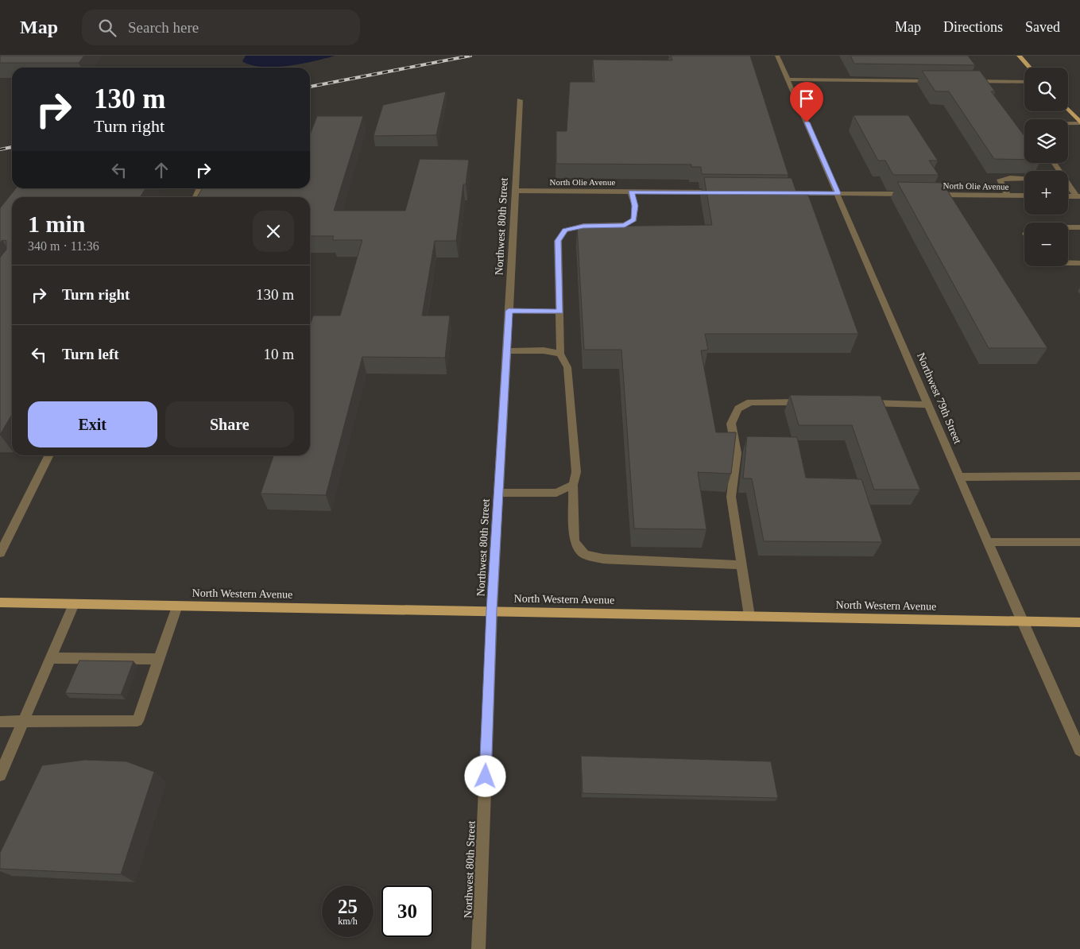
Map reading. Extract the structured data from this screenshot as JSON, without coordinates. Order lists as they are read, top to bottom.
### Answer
{
  "streets": {
    "main road": ["North Western Avenue"],
    "street": ["North Olie Avenue", "Northwest 80th Street", "Northwest 79th Street"]
  },
  "crossings": [
    ["North Olie Avenue", "Northwest 80th Street"],
    ["Northwest 80th Street", "North Western Avenue"],
    ["Northwest 79th Street", "North Western Avenue"]
  ],
  "page": {
    "header": "Map",
    "search": "Search here",
    "nav": ["Map", "Directions", "Saved"],
    "map_buttons": ["+", "−"],
    "turn": ["130 m", "Turn right"],
    "heading": ["1 min", "340 m · 11:36"],
    "list": [
      {
        "name": "Turn right",
        "value": "130 m"
      },
      {
        "name": "Turn left",
        "value": "10 m"
      }
    ],
    "buttons": ["Exit", "Share"],
    "speed": "25 km/h",
    "limit": "30"
  }
}
